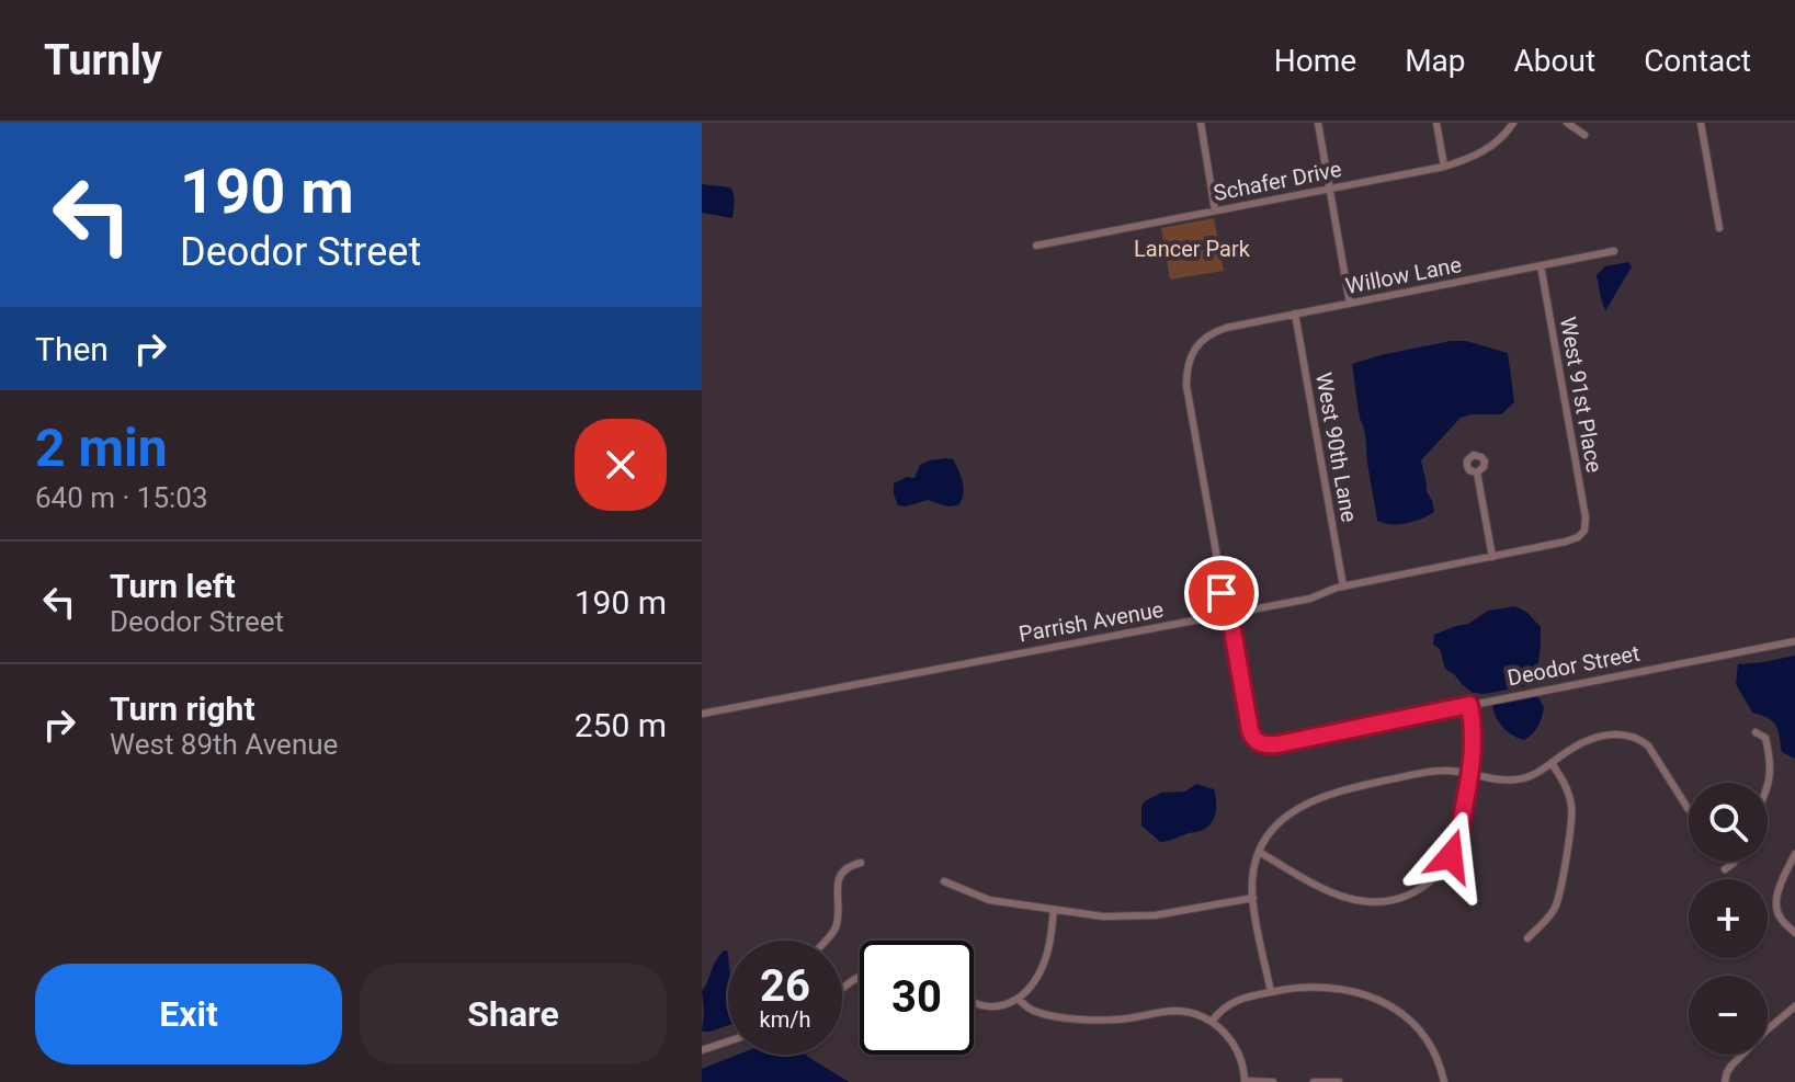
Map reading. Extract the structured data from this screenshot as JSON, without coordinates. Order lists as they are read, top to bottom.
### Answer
{
  "streets": {
    "street": [
      "Schafer Drive",
      "Willow Lane",
      "West 91st Place",
      "West 90th Lane",
      "Parrish Avenue",
      "Deodor Street"
    ]
  },
  "crossings": [
    ["Willow Lane", "West 91st Place"],
    ["Willow Lane", "West 90th Lane"],
    ["Willow Lane", "Parrish Avenue"],
    ["Willow Lane", "Deodor Street"],
    ["West 91st Place", "Parrish Avenue"],
    ["West 90th Lane", "Parrish Avenue"],
    ["Parrish Avenue", "Deodor Street"]
  ],
  "parks": ["Lancer Park"],
  "page": {
    "header": "Turnly",
    "nav": [
      "Home",
      "Map",
      "About",
      "Contact"
    ],
    "turn": ["190 m", "Deodor Street"],
    "then": "Then",
    "heading": ["2 min", "640 m · 15:03"],
    "list": [
      {
        "name": "Turn left",
        "note": "Deodor Street",
        "value": "190 m"
      },
      {
        "name": "Turn right",
        "note": "West 89th Avenue",
        "value": "250 m"
      }
    ],
    "map_buttons": ["+", "−"],
    "speed": "26 km/h",
    "limit": "30",
    "buttons": ["Exit", "Share"]
  }
}
